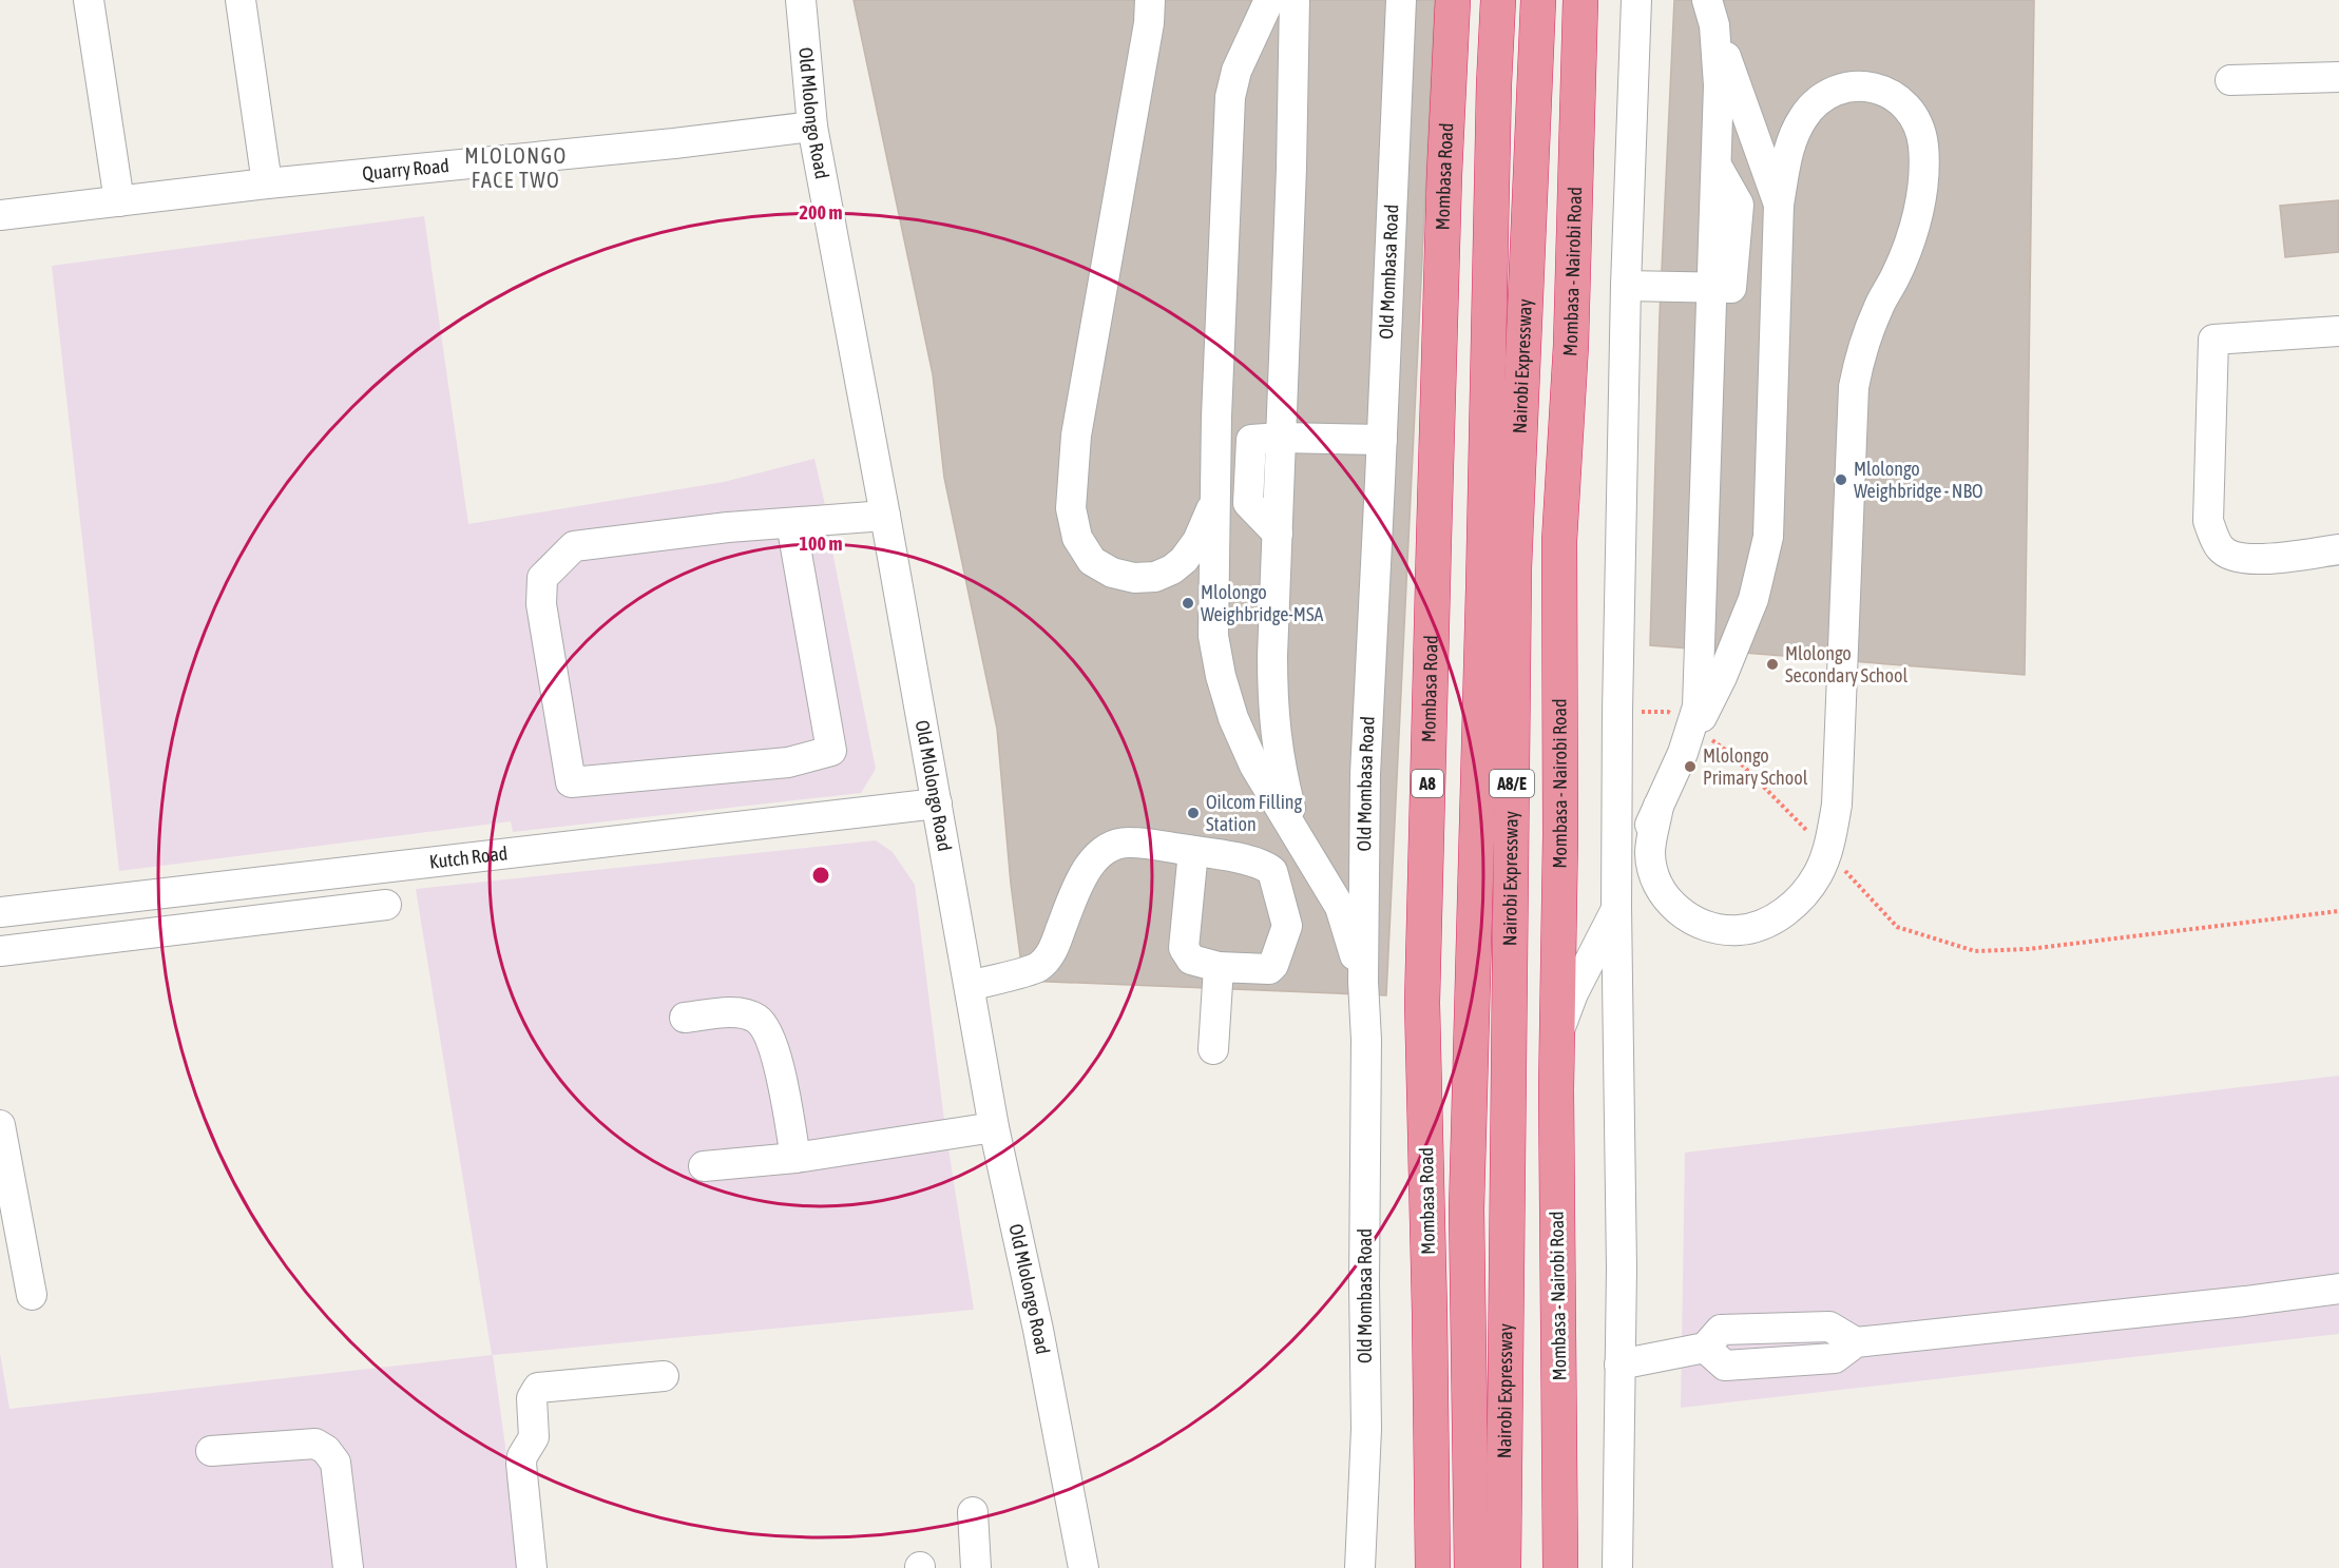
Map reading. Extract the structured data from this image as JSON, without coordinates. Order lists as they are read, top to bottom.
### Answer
{
  "streets": {
    "highway": [
      "Mombasa Road",
      "Mombasa - Nairobi Road",
      "Nairobi Expressway",
      "A8",
      "A8/E"
    ],
    "street": [
      "Old Mlolongo Road",
      "Quarry Road",
      "Old Mombasa Road",
      "Kutch Road"
    ]
  },
  "crossings": [
    ["Old Mlolongo Road", "Quarry Road"],
    ["Old Mlolongo Road", "Kutch Road"]
  ],
  "districts": ["MLOLONGO FACE TWO"],
  "places": [
    "Mlolongo Weighbridge - NBO",
    "Mlolongo Weighbridge-MSA",
    "Mlolongo Secondary School",
    "Mlolongo Primary School",
    "Oilcom Filling Station"
  ],
  "rings": ["200 m", "100 m"]
}
